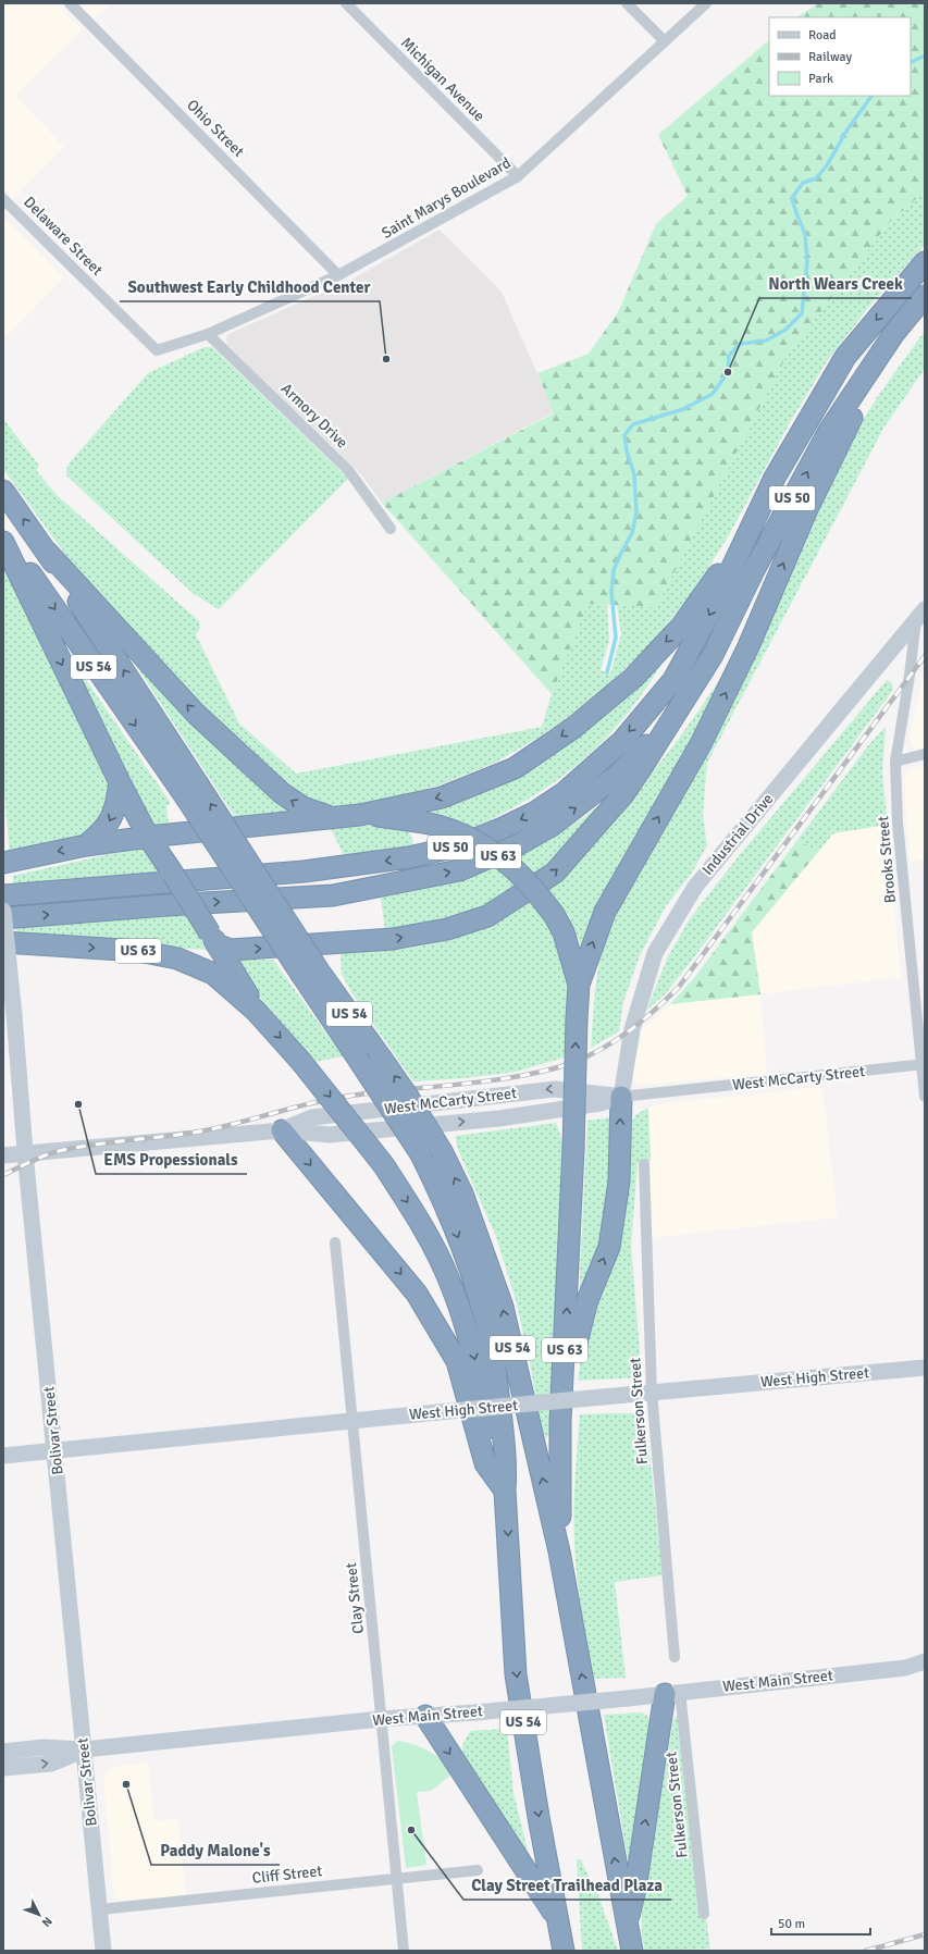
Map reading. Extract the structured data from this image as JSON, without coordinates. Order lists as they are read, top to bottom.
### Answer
{
  "streets": {
    "highway": ["US 50", "US 54", "US 63"],
    "main road": [
      "Industrial Drive",
      "West McCarty Street",
      "West High Street",
      "Bolivar Street",
      "West Main Street"
    ],
    "street": [
      "Michigan Avenue",
      "Ohio Street",
      "Saint Marys Boulevard",
      "Delaware Street",
      "Armory Drive",
      "Brooks Street",
      "Fulkerson Street",
      "Clay Street",
      "Cliff Street"
    ]
  },
  "crossings": [
    ["Michigan Avenue", "Saint Marys Boulevard"],
    ["Ohio Street", "Saint Marys Boulevard"],
    ["Saint Marys Boulevard", "Delaware Street"],
    ["Saint Marys Boulevard", "Armory Drive"],
    ["US 54", "US 63"],
    ["Industrial Drive", "Brooks Street"],
    ["Industrial Drive", "West McCarty Street"],
    ["Brooks Street", "West McCarty Street"],
    ["West McCarty Street", "Bolivar Street"],
    ["West High Street", "Fulkerson Street"],
    ["West High Street", "Bolivar Street"],
    ["West High Street", "Clay Street"],
    ["Fulkerson Street", "West Main Street"],
    ["Bolivar Street", "West Main Street"],
    ["Bolivar Street", "Cliff Street"],
    ["Clay Street", "West Main Street"],
    ["Clay Street", "Cliff Street"]
  ],
  "places": [
    "Southwest Early Childhood Center",
    "North Wears Creek",
    "EMS Propessionals",
    "Paddy Malone's",
    "Clay Street Trailhead Plaza"
  ],
  "legend": ["Road", "Railway", "Park"],
  "scale_bar": "50 m",
  "north": "bottom right"
}
